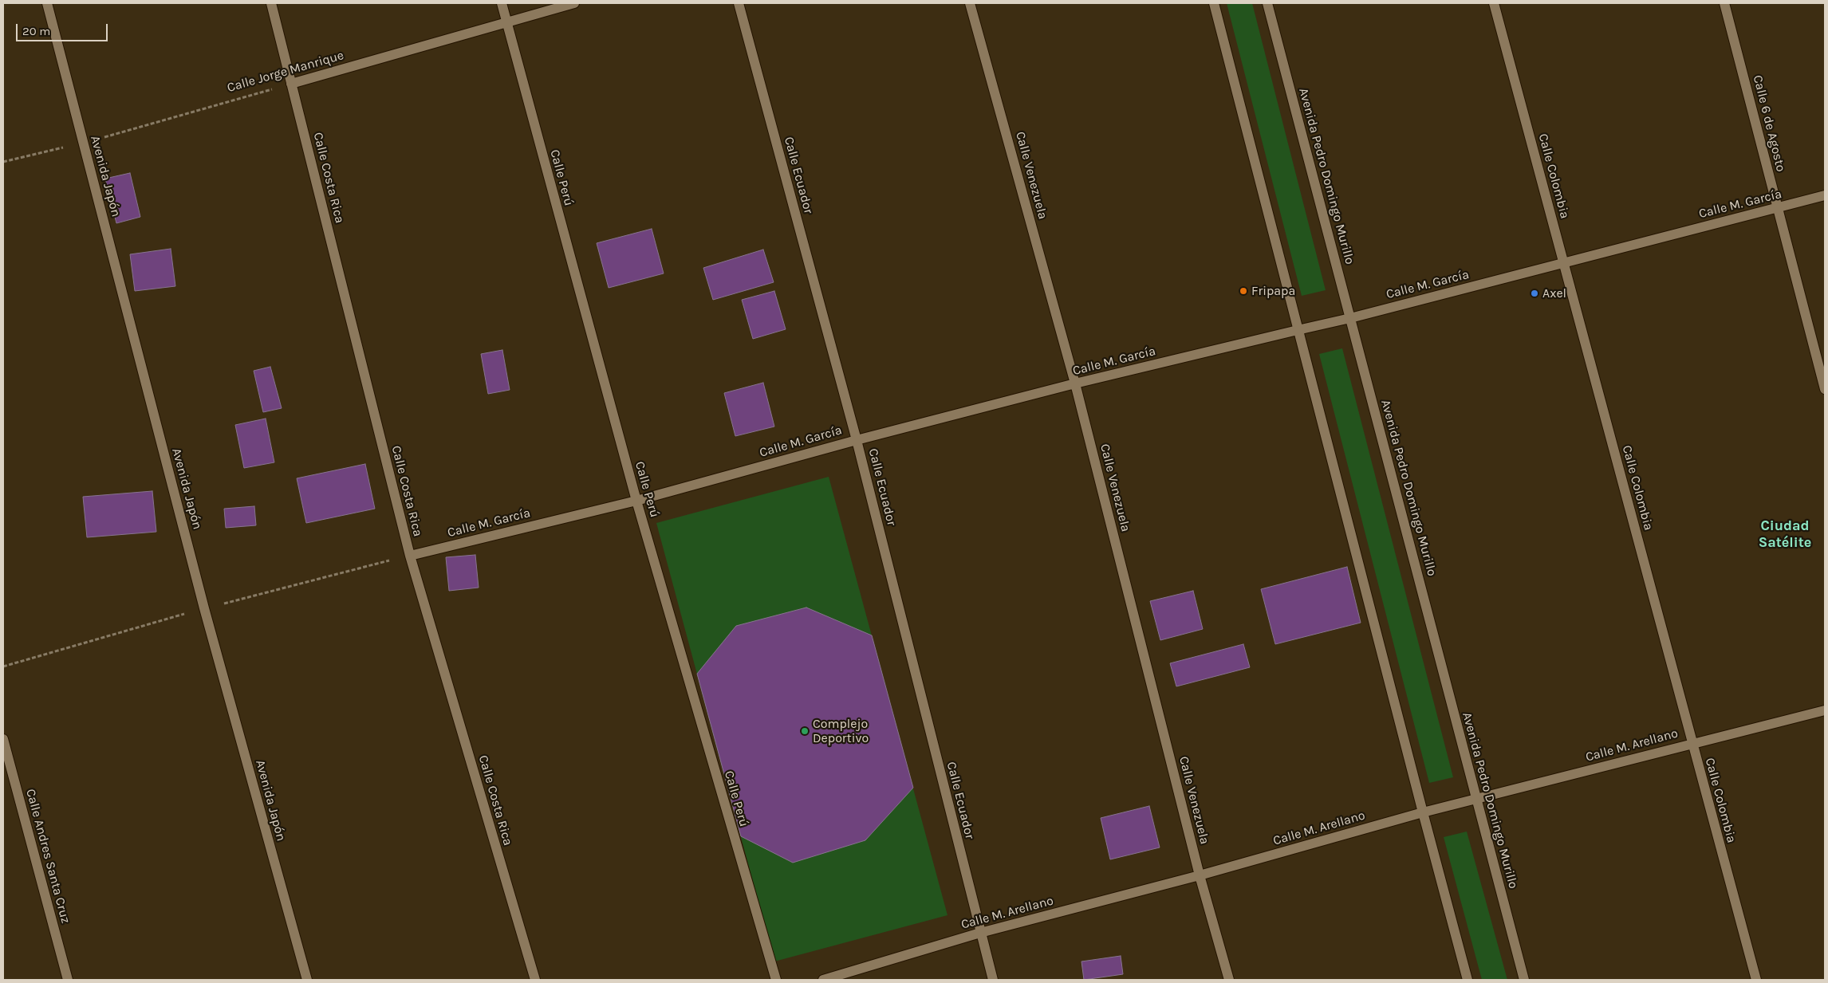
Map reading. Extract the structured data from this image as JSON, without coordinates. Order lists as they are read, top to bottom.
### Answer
{
  "streets": {
    "street": [
      "Calle Jorge Manrique",
      "Calle 6 de Agosto",
      "Calle Ecuador",
      "Calle Venezuela",
      "Avenida Japón",
      "Avenida Pedro Domingo Murillo",
      "Calle Colombia",
      "Calle Costa Rica",
      "Calle Perú",
      "Calle M. García",
      "Calle M. Arellano",
      "Calle Andres Santa Cruz"
    ]
  },
  "crossings": [
    ["Calle Jorge Manrique", "Avenida Japón"],
    ["Calle Jorge Manrique", "Calle Costa Rica"],
    ["Calle Jorge Manrique", "Calle Perú"],
    ["Calle 6 de Agosto", "Calle M. García"],
    ["Calle Ecuador", "Calle M. García"],
    ["Calle Ecuador", "Calle M. Arellano"],
    ["Calle Venezuela", "Calle M. García"],
    ["Calle Venezuela", "Calle M. Arellano"],
    ["Avenida Pedro Domingo Murillo", "Calle M. García"],
    ["Avenida Pedro Domingo Murillo", "Calle M. Arellano"],
    ["Calle Colombia", "Calle M. García"],
    ["Calle Colombia", "Calle M. Arellano"],
    ["Calle Costa Rica", "Calle M. García"],
    ["Calle Perú", "Calle M. García"]
  ],
  "districts": ["Ciudad Satélite"],
  "places": ["Fripapa", "Axel", "Complejo Deportivo"],
  "scale_bar": "20 m"
}
